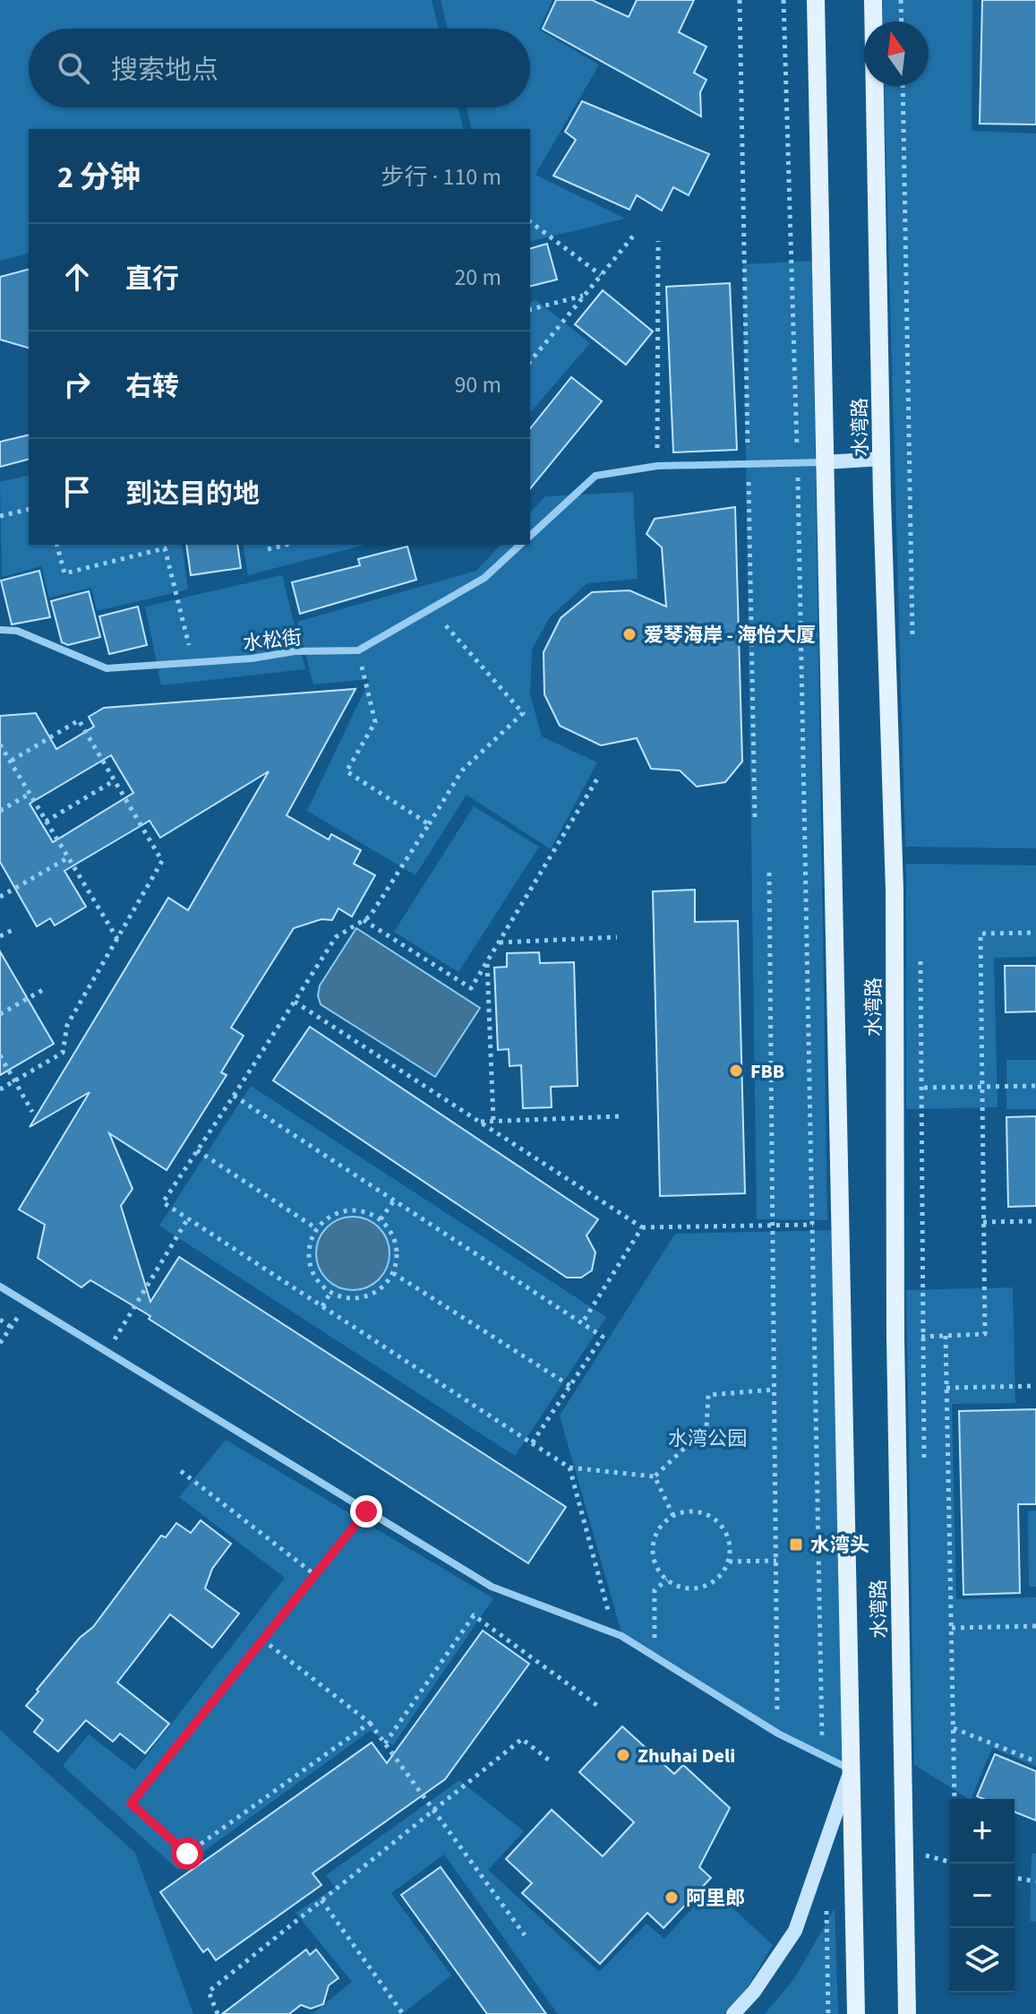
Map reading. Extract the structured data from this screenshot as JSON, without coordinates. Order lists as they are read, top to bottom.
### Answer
{
  "streets": {
    "main road": ["水湾路"],
    "street": ["水松街"]
  },
  "parks": ["水湾公园"],
  "places": {
    "other": [
      "爱琴海岸 - 海怡大厦",
      "FBB",
      "Zhuhai Deli",
      "阿里郎"
    ],
    "transit": ["水湾头"]
  },
  "north": "top",
  "page": {
    "search": "搜索地点",
    "heading": ["2 分钟", "步行 · 110 m"],
    "list": [
      ["直行", "20 m"],
      ["右转", "90 m"],
      "到达目的地"
    ],
    "map_buttons": ["+", "−"]
  }
}
